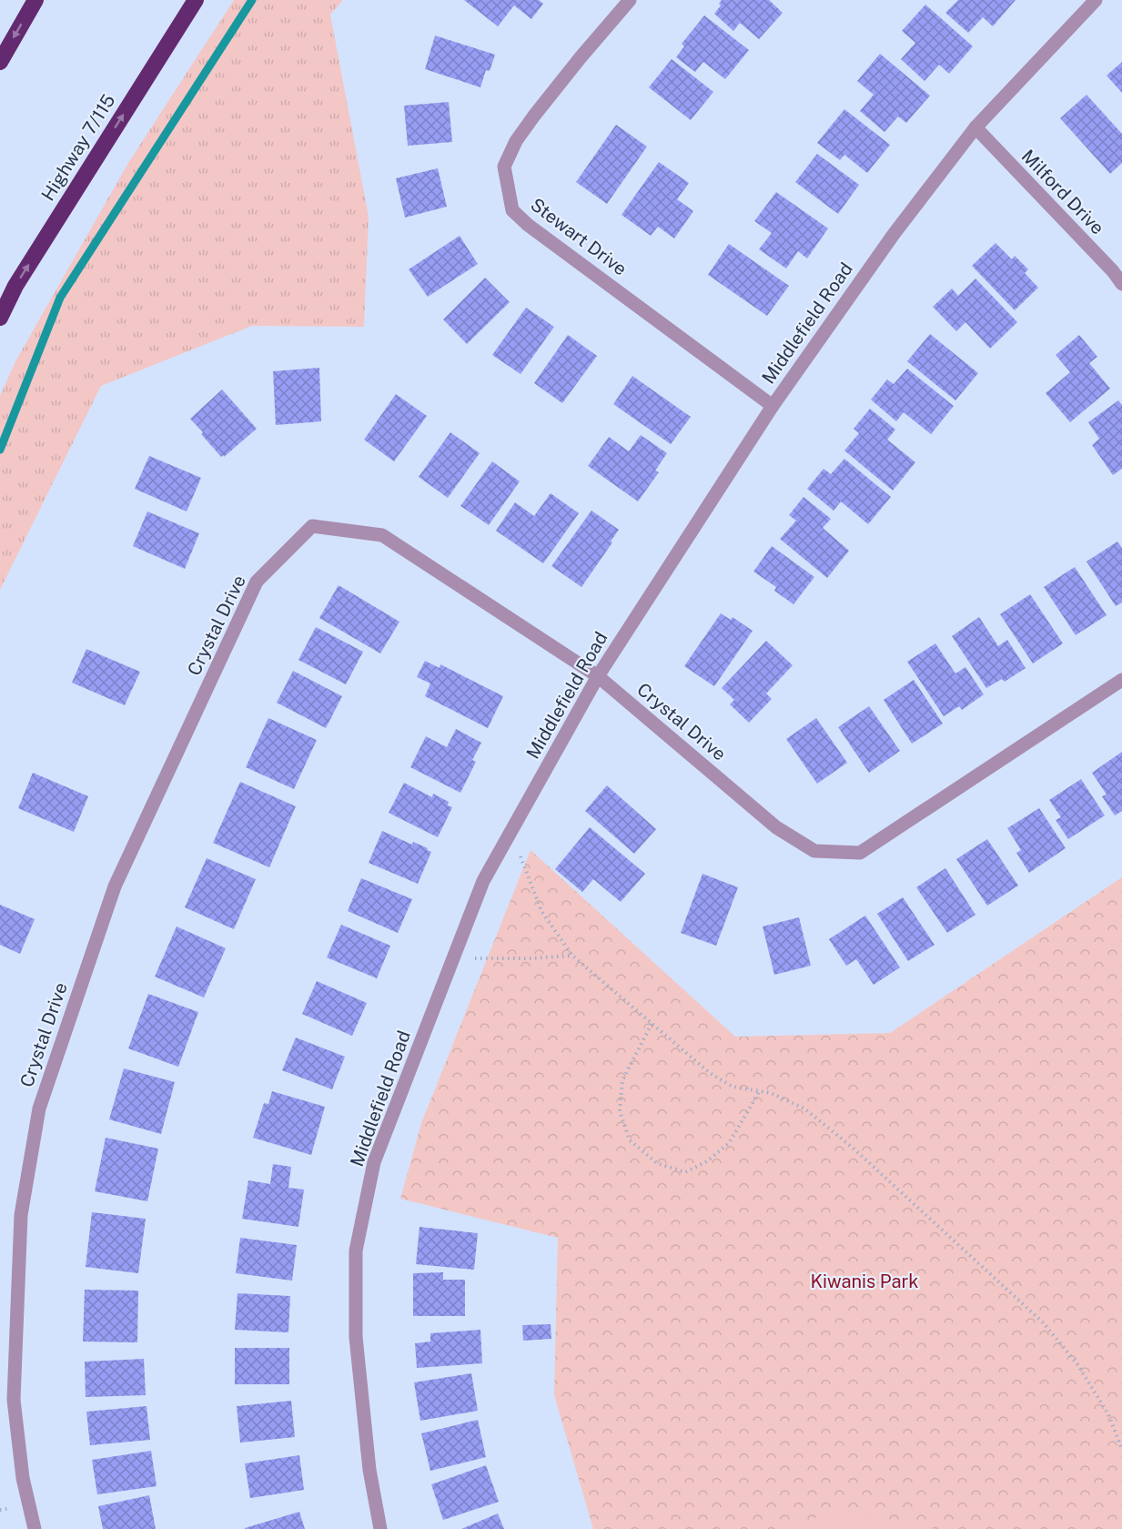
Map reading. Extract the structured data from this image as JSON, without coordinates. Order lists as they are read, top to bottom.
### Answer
{
  "streets": {
    "highway": ["Highway 7/115"],
    "street": [
      "Milford Drive",
      "Stewart Drive",
      "Middlefield Road",
      "Crystal Drive"
    ]
  },
  "crossings": [
    ["Milford Drive", "Middlefield Road"],
    ["Stewart Drive", "Middlefield Road"],
    ["Middlefield Road", "Crystal Drive"]
  ],
  "one_way": ["Highway 7/115"],
  "parks": ["Kiwanis Park"]
}
